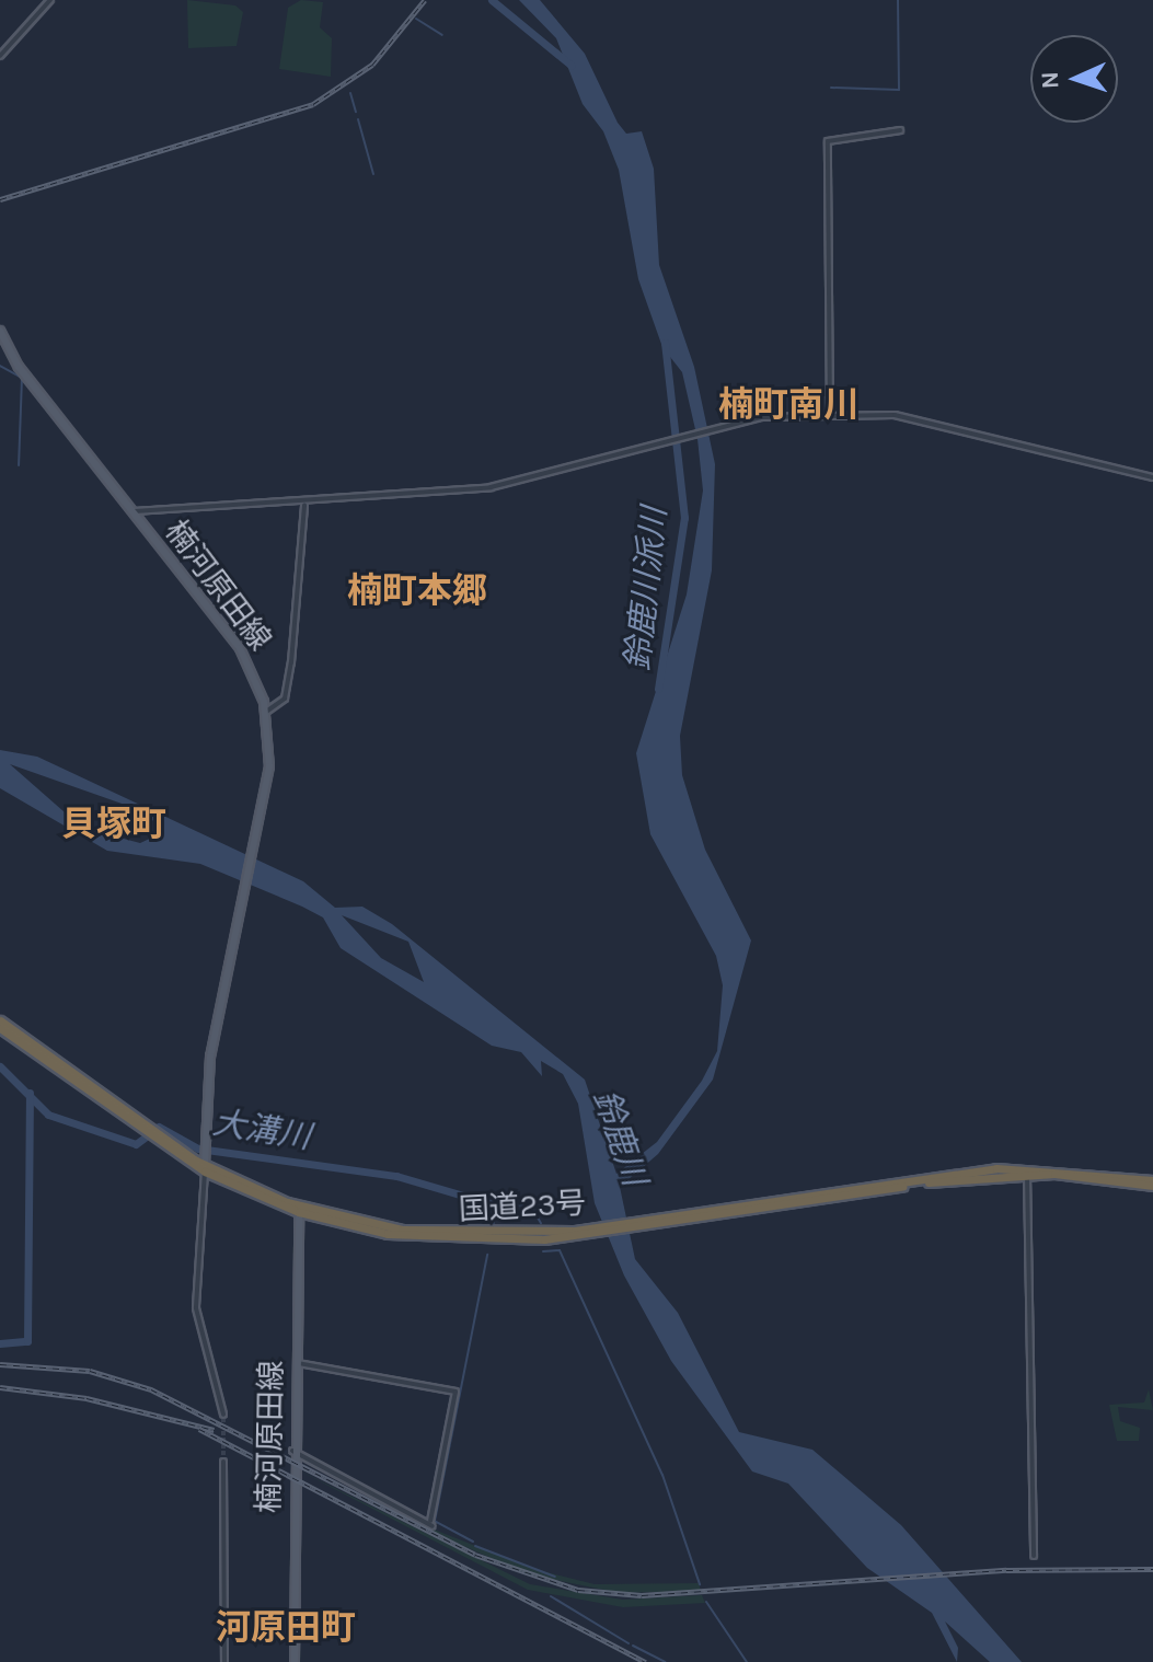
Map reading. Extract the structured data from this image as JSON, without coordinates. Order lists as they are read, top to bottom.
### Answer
{
  "streets": {
    "highway": ["国道23号"],
    "main road": ["楠河原田線"]
  },
  "crossings": [
    ["楠河原田線", "国道23号"]
  ],
  "districts": [
    "楠町南川",
    "楠町本郷",
    "貝塚町",
    "河原田町"
  ],
  "water": ["鈴鹿川派川", "大溝川", "鈴鹿川"],
  "north": "left"
}
